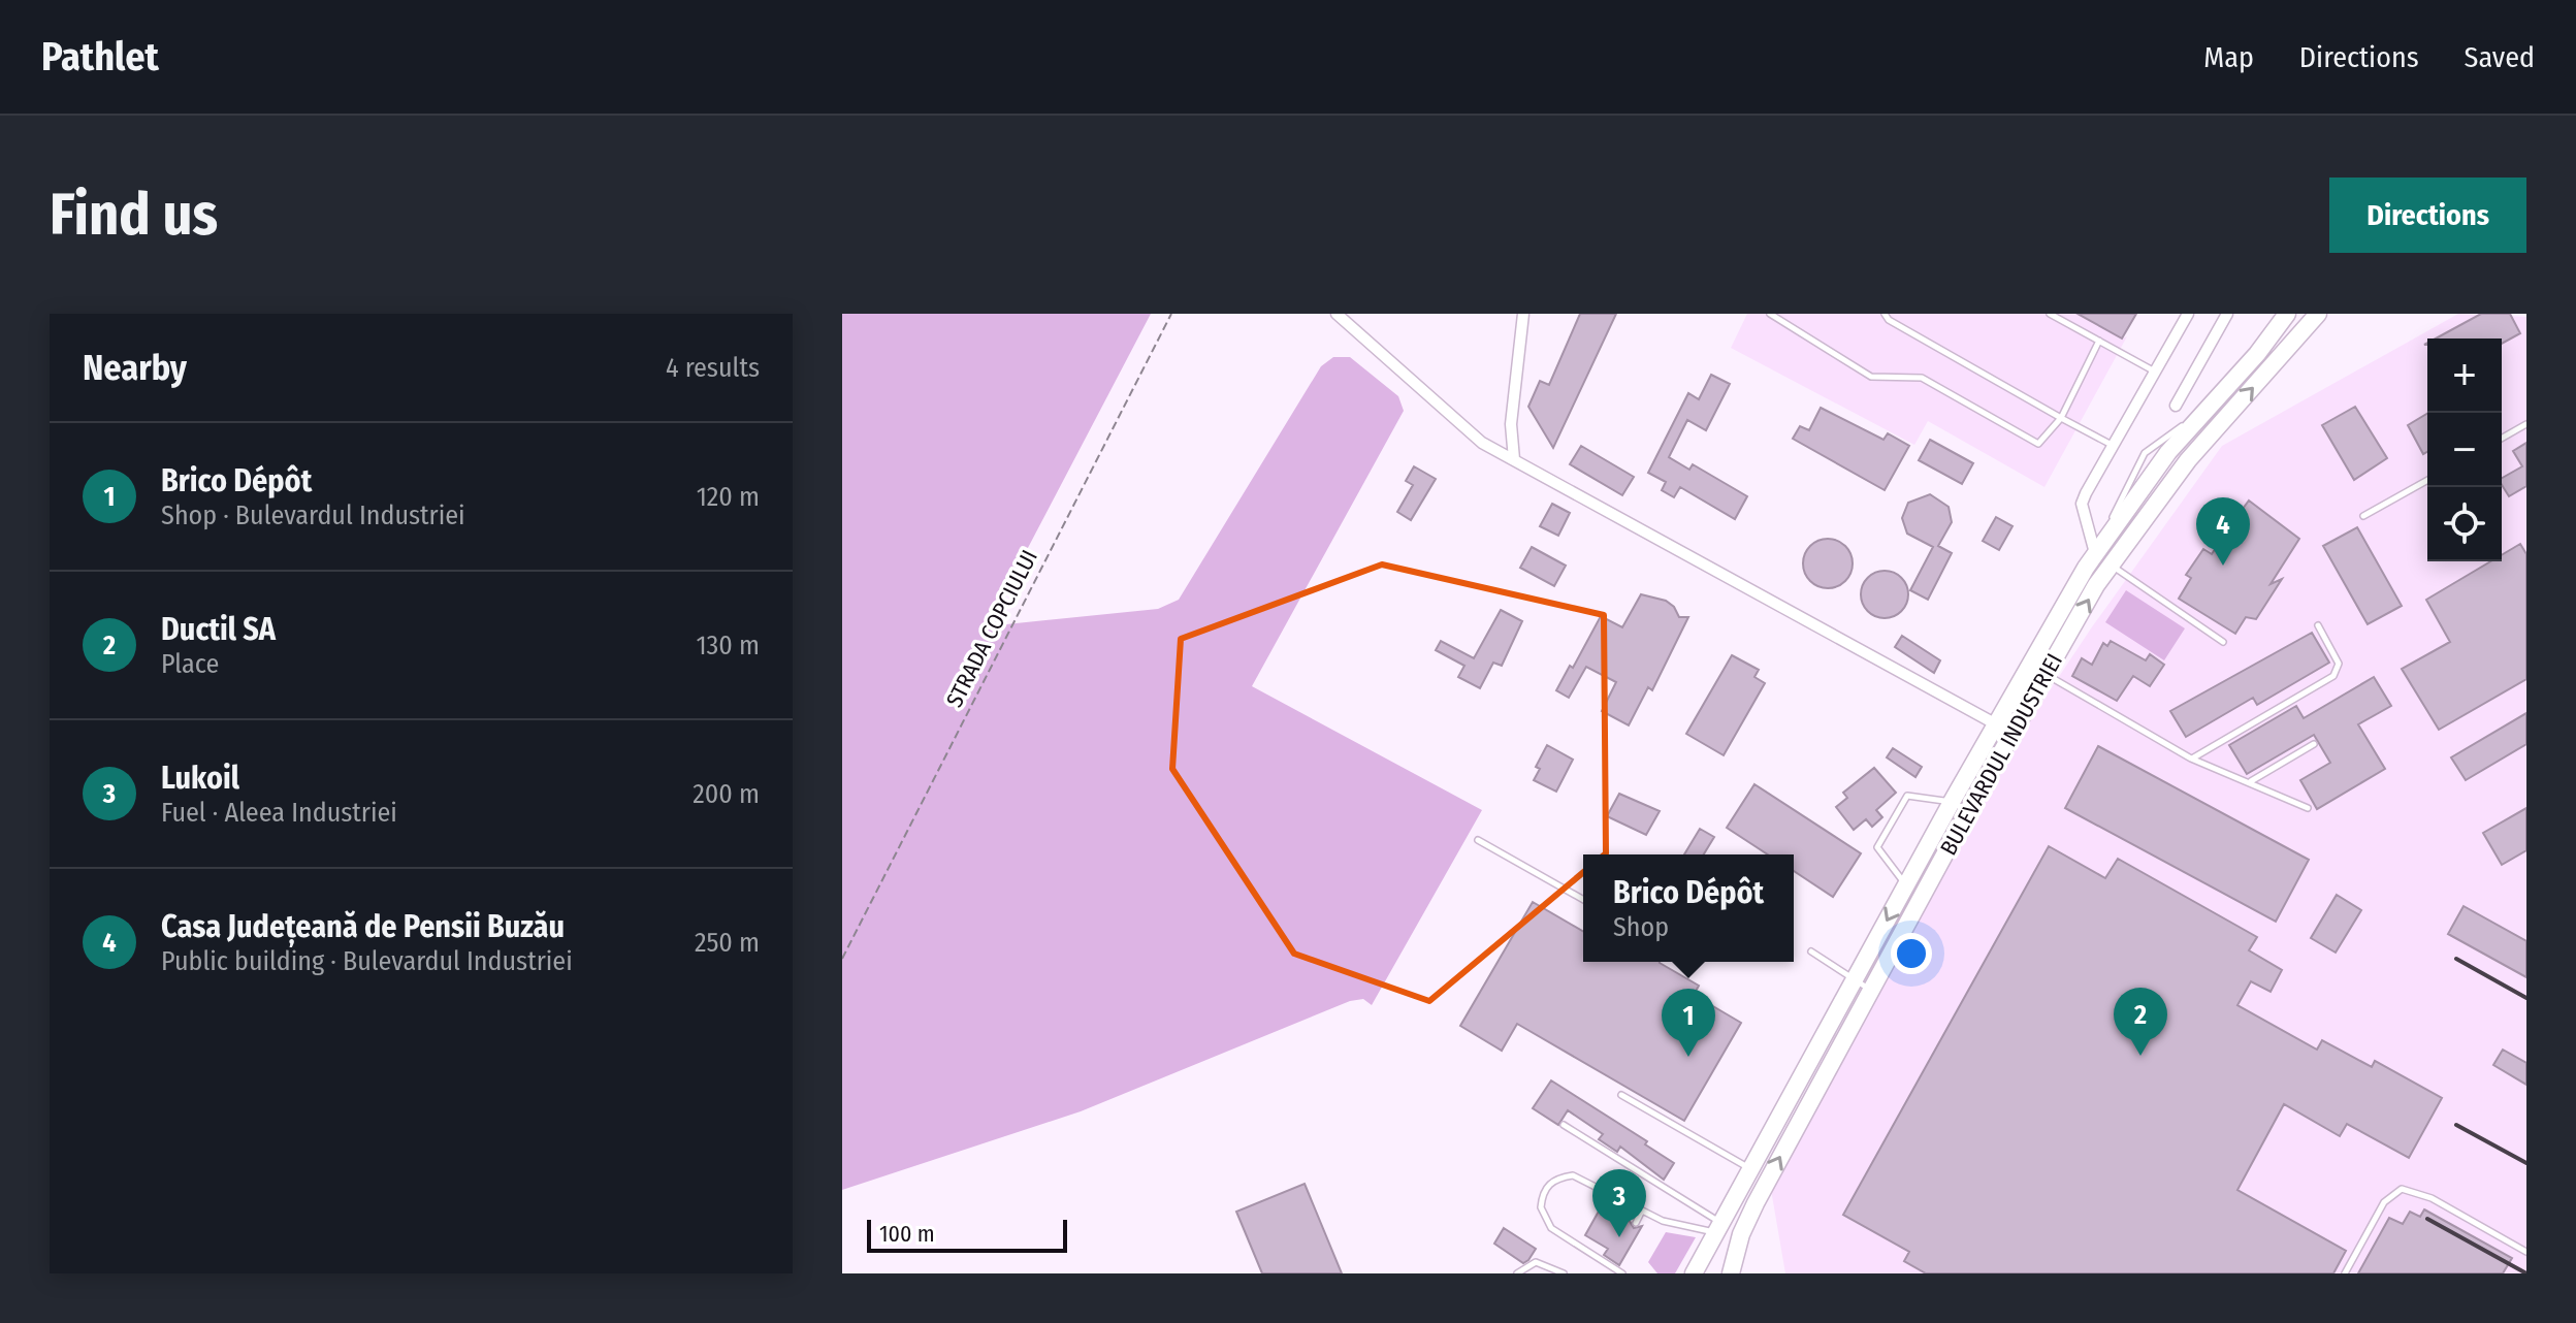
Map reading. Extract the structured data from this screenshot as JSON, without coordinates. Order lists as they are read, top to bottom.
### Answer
{
  "streets": {
    "main road": ["BULEVARDUL INDUSTRIEI"],
    "path": ["STRADA COPCIULUI"]
  },
  "scale_bar": "100 m",
  "page": {
    "header": "Pathlet",
    "nav": ["Map", "Directions", "Saved"],
    "buttons": "Directions",
    "title": "Find us",
    "heading": ["Nearby", "4 results"],
    "map_buttons": ["+", "−"],
    "list": [
      {
        "mark": "1",
        "name": "Brico Dépôt",
        "note": "Shop · Bulevardul Industriei",
        "value": "120 m"
      },
      {
        "mark": "2",
        "name": "Ductil SA",
        "note": "Place",
        "value": "130 m"
      },
      {
        "mark": "3",
        "name": "Lukoil",
        "note": "Fuel · Aleea Industriei",
        "value": "200 m"
      },
      {
        "mark": "4",
        "name": "Casa Județeană de Pensii Buzău",
        "note": "Public building · Bulevardul Industriei",
        "value": "250 m"
      }
    ],
    "pins": [
      "4",
      "2",
      "1",
      "3"
    ],
    "popup": ["Brico Dépôt", "Shop"],
    "scale": "100 m"
  }
}
